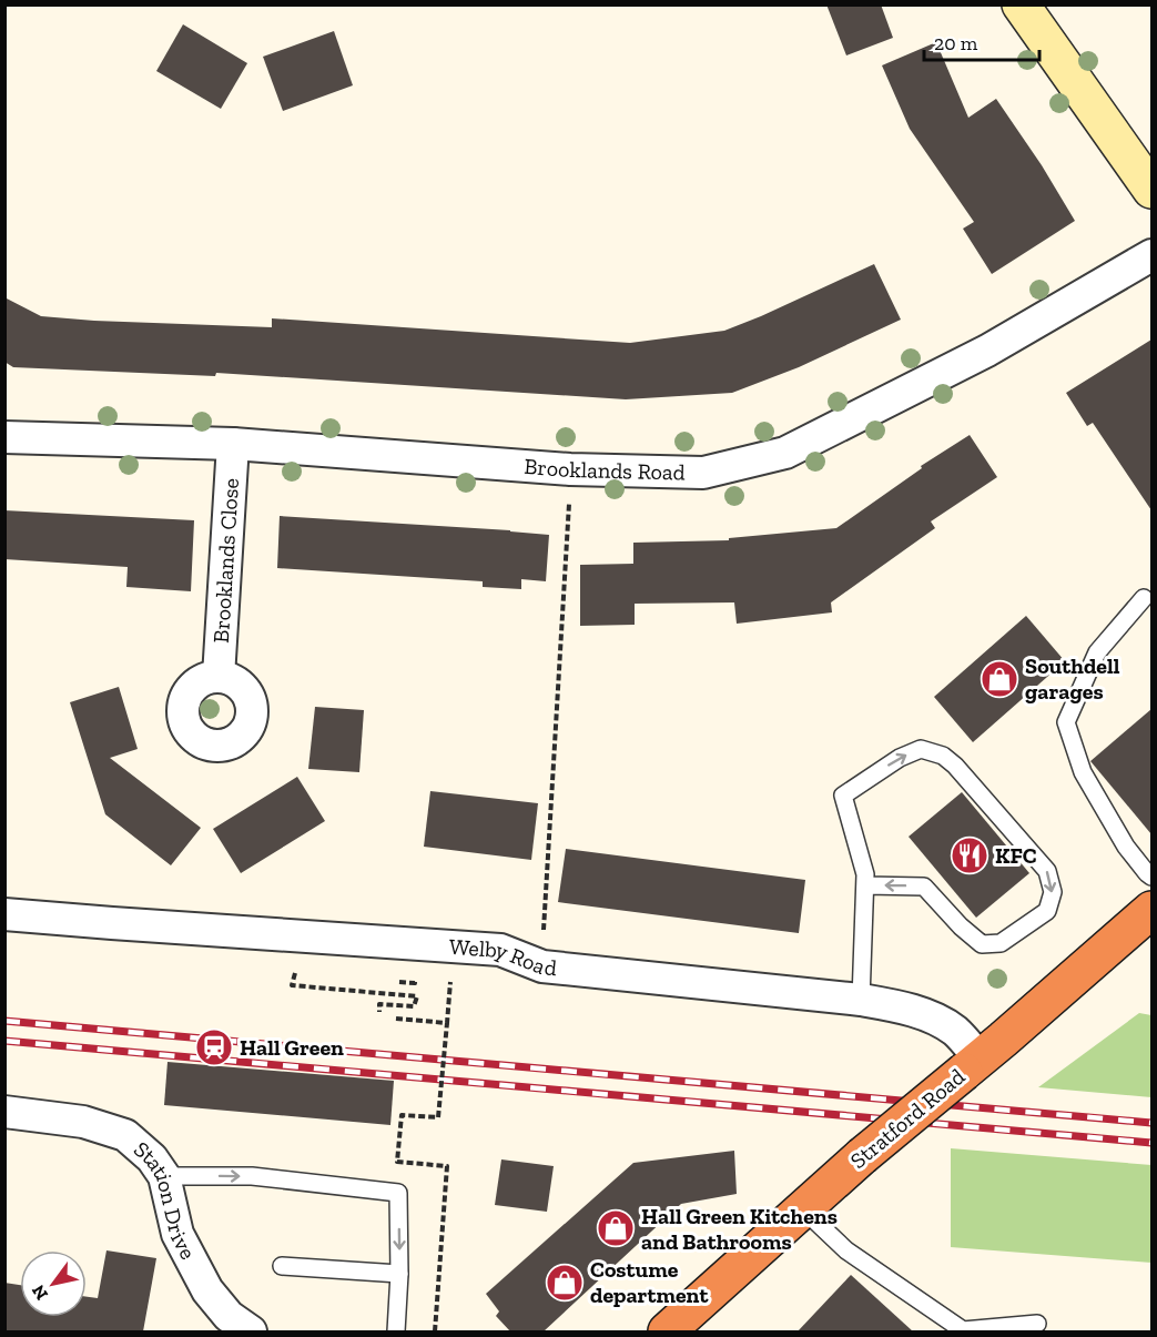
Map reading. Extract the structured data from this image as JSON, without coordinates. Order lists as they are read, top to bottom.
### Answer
{
  "streets": {
    "highway": ["Stratford Road"],
    "street": [
      "Brooklands Road",
      "Brooklands Close",
      "Welby Road",
      "Station Drive"
    ]
  },
  "crossings": [
    ["Brooklands Road", "Brooklands Close"],
    ["Welby Road", "Stratford Road"]
  ],
  "places": {
    "shop": ["Southdell garages", "Hall Green Kitchens and Bathrooms", "Costume department"],
    "restaurant": ["KFC"],
    "station": ["Hall Green"]
  },
  "scale_bar": "20 m",
  "north": "bottom left"
}
